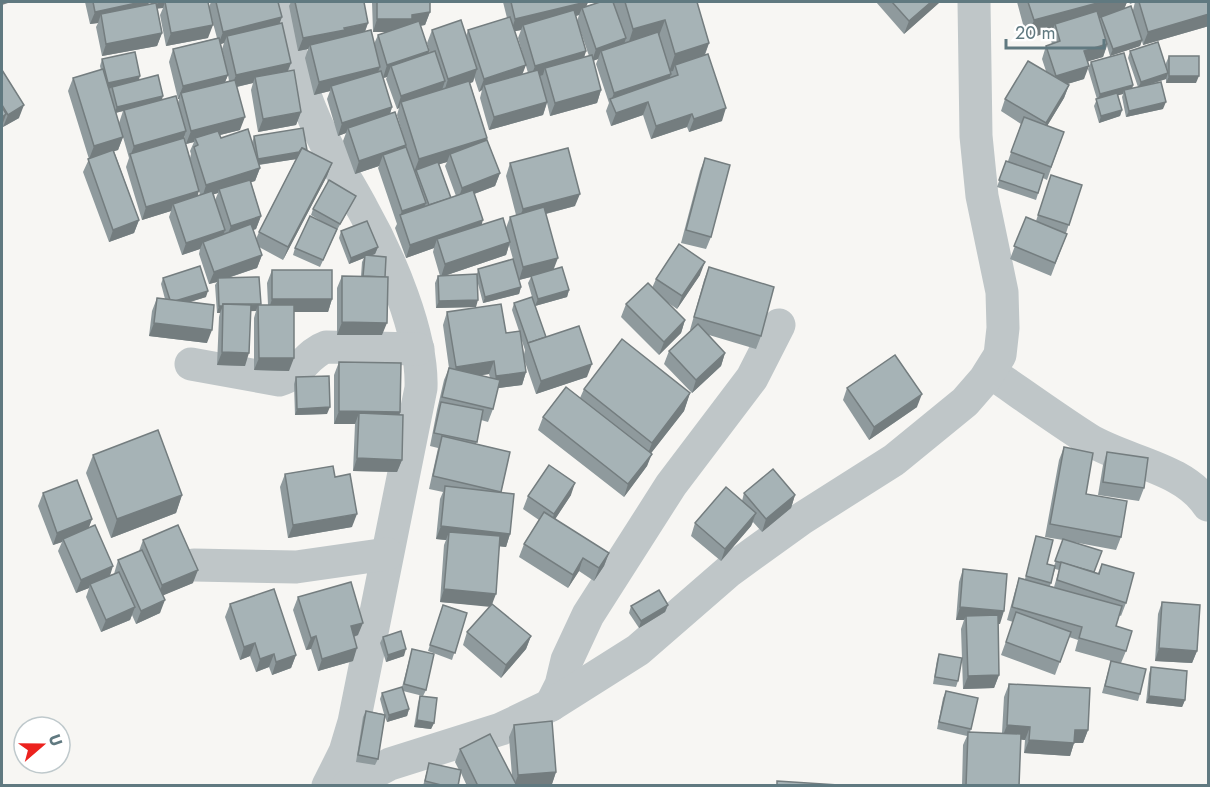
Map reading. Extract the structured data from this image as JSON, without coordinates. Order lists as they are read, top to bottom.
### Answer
{
  "scale_bar": "20 m",
  "north": "right"
}
